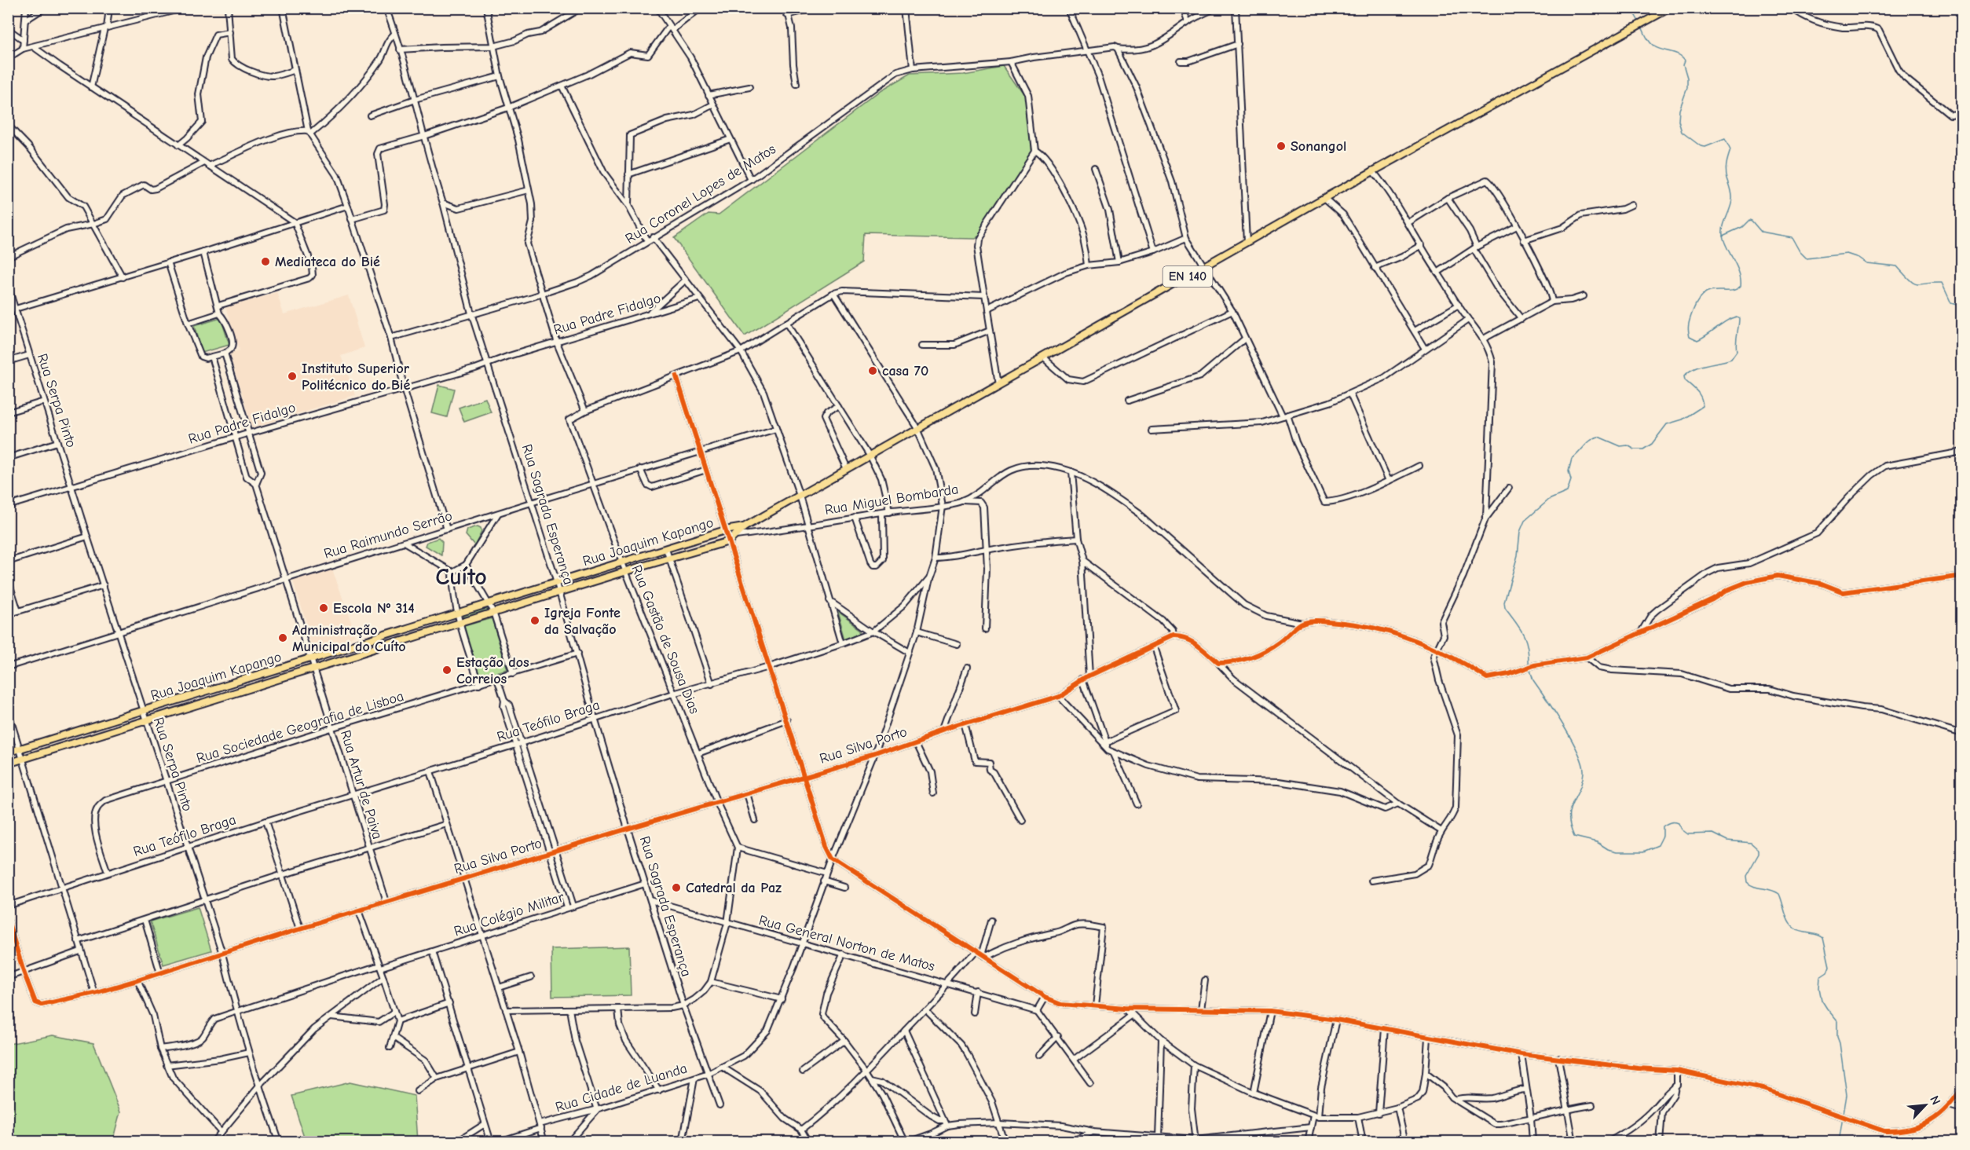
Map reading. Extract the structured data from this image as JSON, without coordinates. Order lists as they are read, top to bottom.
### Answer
{
  "streets": {
    "main road": ["EN 140", "Rua Joaquim Kapango"],
    "street": [
      "Rua Coronel Lopes de Matos",
      "Rua Padre Fidalgo",
      "Rua Serpa Pinto",
      "Rua Miguel Bombarda",
      "Rua Sagrada Esperança",
      "Rua Raimundo Serrão",
      "Rua Gastão de Sousa Dias",
      "Rua Teófilo Braga",
      "Rua Sociedade Geografia de Lisboa",
      "Rua Silva Porto",
      "Rua Artur de Paiva",
      "Rua Colégio Militar",
      "Rua General Norton de Matos",
      "Rua Cidade de Luanda"
    ]
  },
  "crossings": [
    ["Rua Coronel Lopes de Matos", "Rua Sagrada Esperança"],
    ["EN 140", "Rua Joaquim Kapango"],
    ["EN 140", "Rua Teófilo Braga"],
    ["Rua Padre Fidalgo", "Rua Serpa Pinto"],
    ["Rua Padre Fidalgo", "Rua Sagrada Esperança"],
    ["Rua Serpa Pinto", "Rua Raimundo Serrão"],
    ["Rua Serpa Pinto", "Rua Joaquim Kapango"],
    ["Rua Serpa Pinto", "Rua Teófilo Braga"],
    ["Rua Serpa Pinto", "Rua Sociedade Geografia de Lisboa"],
    ["Rua Serpa Pinto", "Rua Silva Porto"],
    ["Rua Serpa Pinto", "Rua Colégio Militar"],
    ["Rua Miguel Bombarda", "Rua Joaquim Kapango"],
    ["Rua Miguel Bombarda", "Rua Teófilo Braga"],
    ["Rua Sagrada Esperança", "Rua Raimundo Serrão"],
    ["Rua Sagrada Esperança", "Rua Joaquim Kapango"],
    ["Rua Sagrada Esperança", "Rua Teófilo Braga"],
    ["Rua Sagrada Esperança", "Rua Sociedade Geografia de Lisboa"],
    ["Rua Sagrada Esperança", "Rua Silva Porto"],
    ["Rua Sagrada Esperança", "Rua Colégio Militar"],
    ["Rua Sagrada Esperança", "Rua General Norton de Matos"],
    ["Rua Sagrada Esperança", "Rua Cidade de Luanda"],
    ["Rua Raimundo Serrão", "Rua Gastão de Sousa Dias"],
    ["Rua Raimundo Serrão", "Rua Artur de Paiva"],
    ["Rua Joaquim Kapango", "Rua Gastão de Sousa Dias"],
    ["Rua Joaquim Kapango", "Rua Artur de Paiva"],
    ["Rua Gastão de Sousa Dias", "Rua Teófilo Braga"],
    ["Rua Gastão de Sousa Dias", "Rua Silva Porto"],
    ["Rua Teófilo Braga", "Rua Sociedade Geografia de Lisboa"],
    ["Rua Teófilo Braga", "Rua Artur de Paiva"],
    ["Rua Teófilo Braga", "Rua Cidade de Luanda"],
    ["Rua Sociedade Geografia de Lisboa", "Rua Artur de Paiva"],
    ["Rua Silva Porto", "Rua Artur de Paiva"],
    ["Rua Silva Porto", "Rua Cidade de Luanda"],
    ["Rua General Norton de Matos", "Rua Cidade de Luanda"]
  ],
  "districts": ["Cuíto"],
  "places": [
    "Sonangol",
    "Mediateca do Bié",
    "casa 70",
    "Instituto Superior Politécnico do Bié",
    "Escola Nº 314",
    "Igreja Fonte da Salvação",
    "Administração Municipal do Cuíto",
    "Estação dos Correios",
    "Catedral da Paz"
  ],
  "north": "top right"
}
